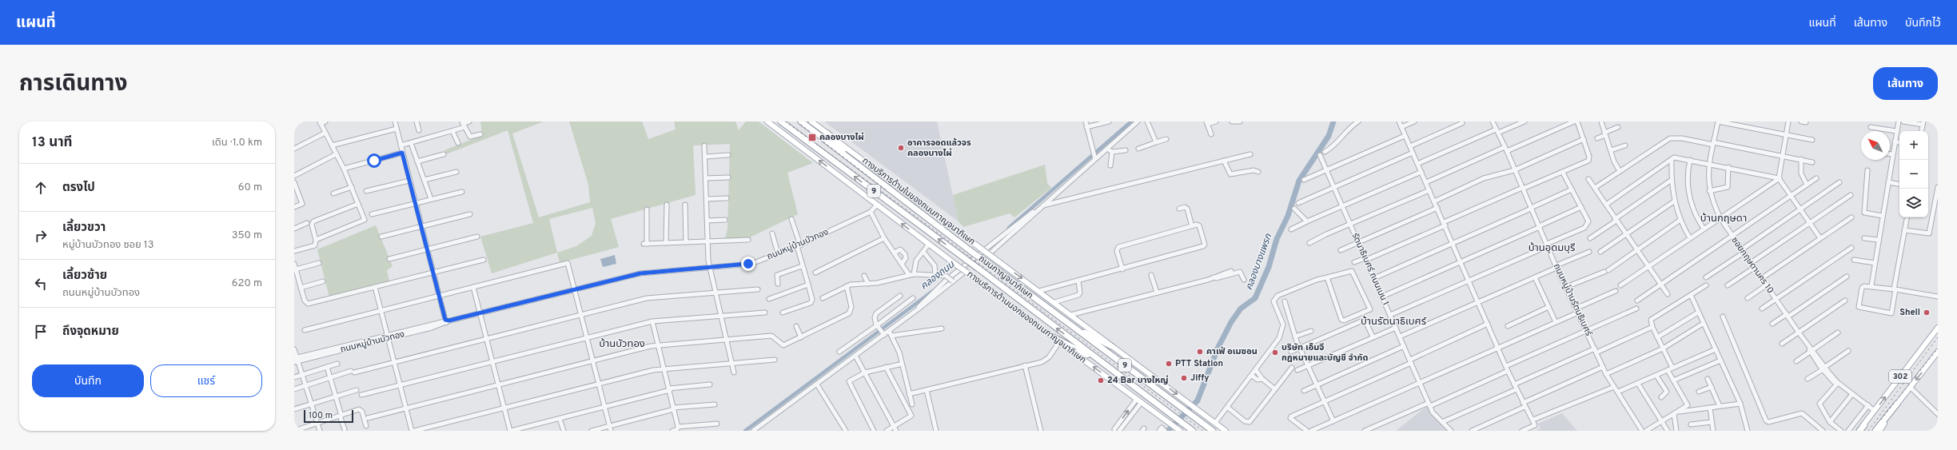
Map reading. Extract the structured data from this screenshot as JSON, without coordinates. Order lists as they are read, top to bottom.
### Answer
{
  "streets": {
    "highway": ["9", "ถนนกาญจนาภิเษก"],
    "main road": ["ทางบริการด้านในของถนนกาญจนาภิเษก", "ทางบริการด้านนอกของถนนกาญจนาภิเษก", "302"],
    "street": [
      "ถนนหมู่บ้านบัวทอง",
      "ซอยกฤษดานคร 10",
      "รัตนาธิเบศร์ ถนนเมน 1",
      "ถนนหมู่บ้านรัตนธิเบศร์"
    ]
  },
  "crossings": [
    ["ถนนหมู่บ้านบัวทอง", "ทางบริการด้านนอกของถนนกาญจนาภิเษก"],
    ["ซอยกฤษดานคร 10", "302"]
  ],
  "one_way": ["ทางบริการด้านในของถนนกาญจนาภิเษก", "ทางบริการด้านนอกของถนนกาญจนาภิเษก"],
  "districts": [
    "บ้านกฤษดา",
    "บ้านอุดมบุรี",
    "บ้านรัตนาธิเบศร์",
    "บ้านบัวทอง"
  ],
  "water": ["คลองบางแพรก", "คลองถนน"],
  "places": {
    "transit": ["คลองบางไผ่"],
    "other": [
      "อาคารจอดแล้วจร คลองบางไผ่",
      "Shell",
      "คาเฟ่ อเมซอน",
      "บริษัท เอ็มจี กฎหมายและบัญชี จำกัด",
      "PTT Station",
      "Jiffy",
      "24 Bar บางใหญ่"
    ]
  },
  "scale_bar": "100 m",
  "north": "top left",
  "page": {
    "header": "แผนที่",
    "nav": ["แผนที่", "เส้นทาง", "บันทึกไว้"],
    "title": "การเดินทาง",
    "buttons": [
      "เส้นทาง",
      ["บันทึก", "แชร์"]
    ],
    "heading": ["13 นาที", "เดิน · 1.0 km"],
    "map_buttons": ["+", "−"],
    "list": [
      ["ตรงไป", "60 m"],
      ["เลี้ยวขวา", "หมู่บ้านบัวทอง ซอย 13", "350 m"],
      ["เลี้ยวซ้าย", "ถนนหมู่บ้านบัวทอง", "620 m"],
      "ถึงจุดหมาย"
    ],
    "scale": "100 m"
  }
}
